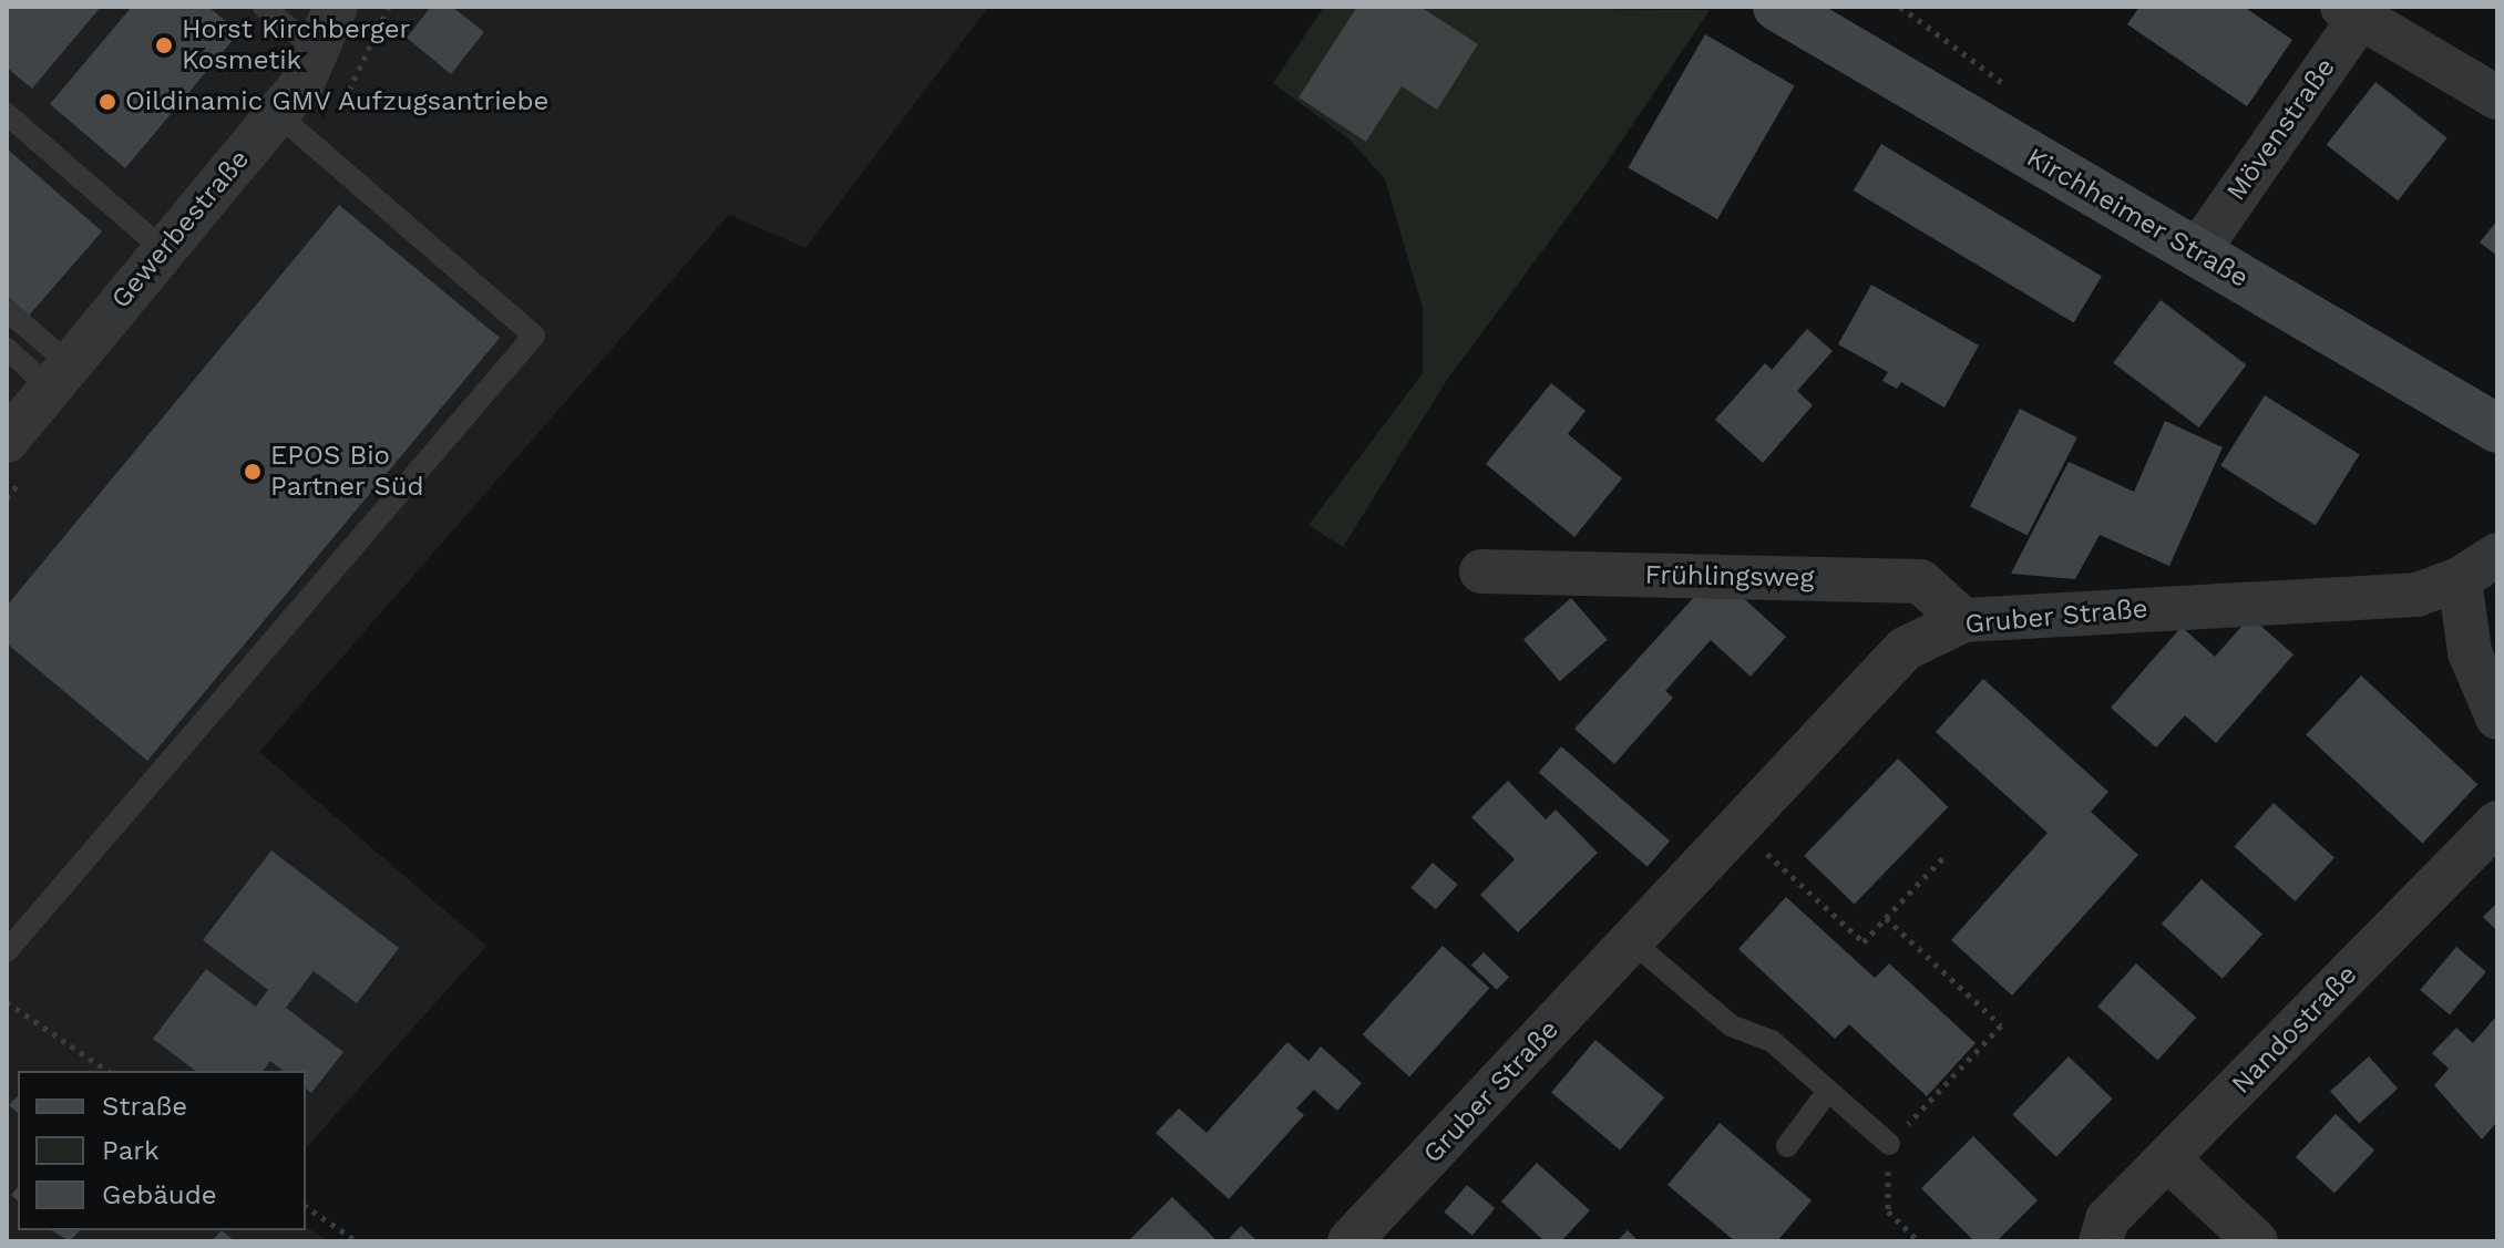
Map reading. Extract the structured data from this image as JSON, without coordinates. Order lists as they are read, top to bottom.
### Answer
{
  "streets": {
    "main road": ["Kirchheimer Straße"],
    "street": [
      "Mövenstraße",
      "Gewerbestraße",
      "Frühlingsweg",
      "Gruber Straße",
      "Nandostraße"
    ]
  },
  "crossings": [
    ["Mövenstraße", "Kirchheimer Straße"],
    ["Frühlingsweg", "Gruber Straße"]
  ],
  "places": ["Horst Kirchberger Kosmetik", "Oildinamic GMV Aufzugsantriebe", "EPOS Bio Partner Süd"],
  "legend": ["Straße", "Park", "Gebäude"]
}
